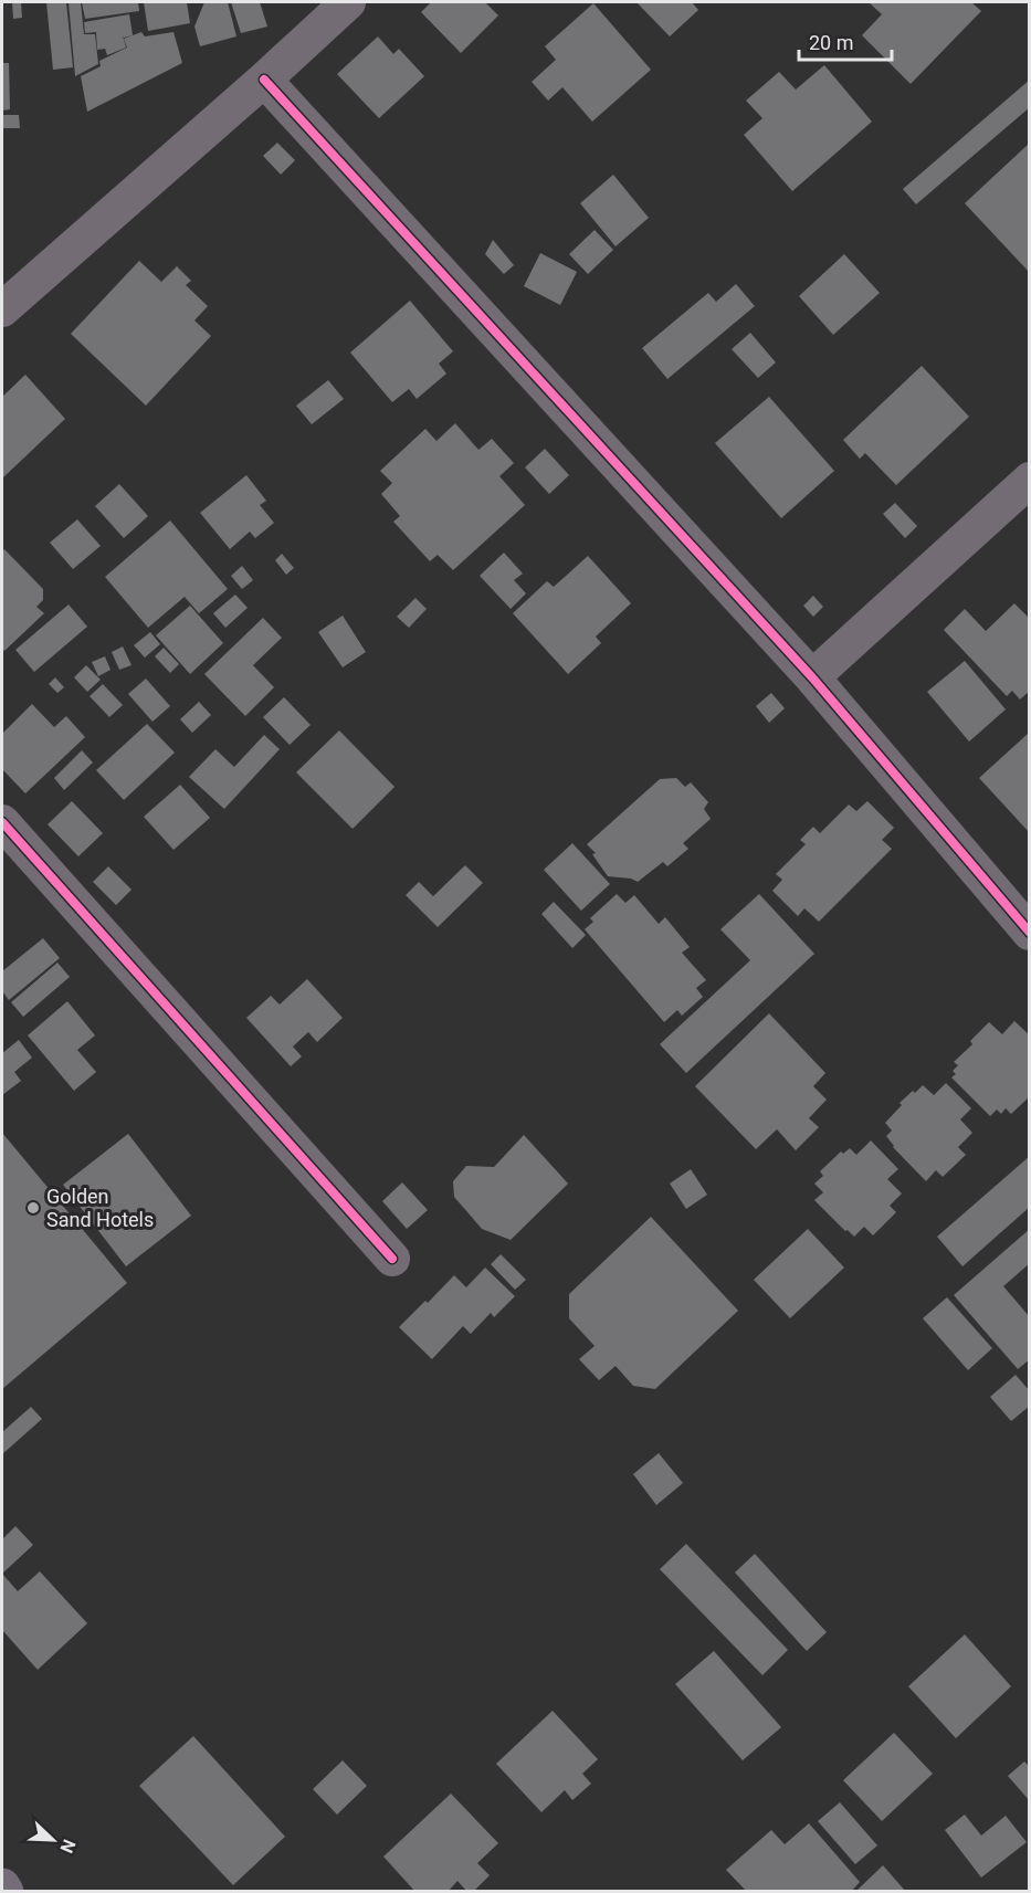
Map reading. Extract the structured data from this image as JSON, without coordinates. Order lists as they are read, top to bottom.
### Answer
{
  "places": ["Golden Sand Hotels"],
  "scale_bar": "20 m",
  "north": "bottom right"
}
